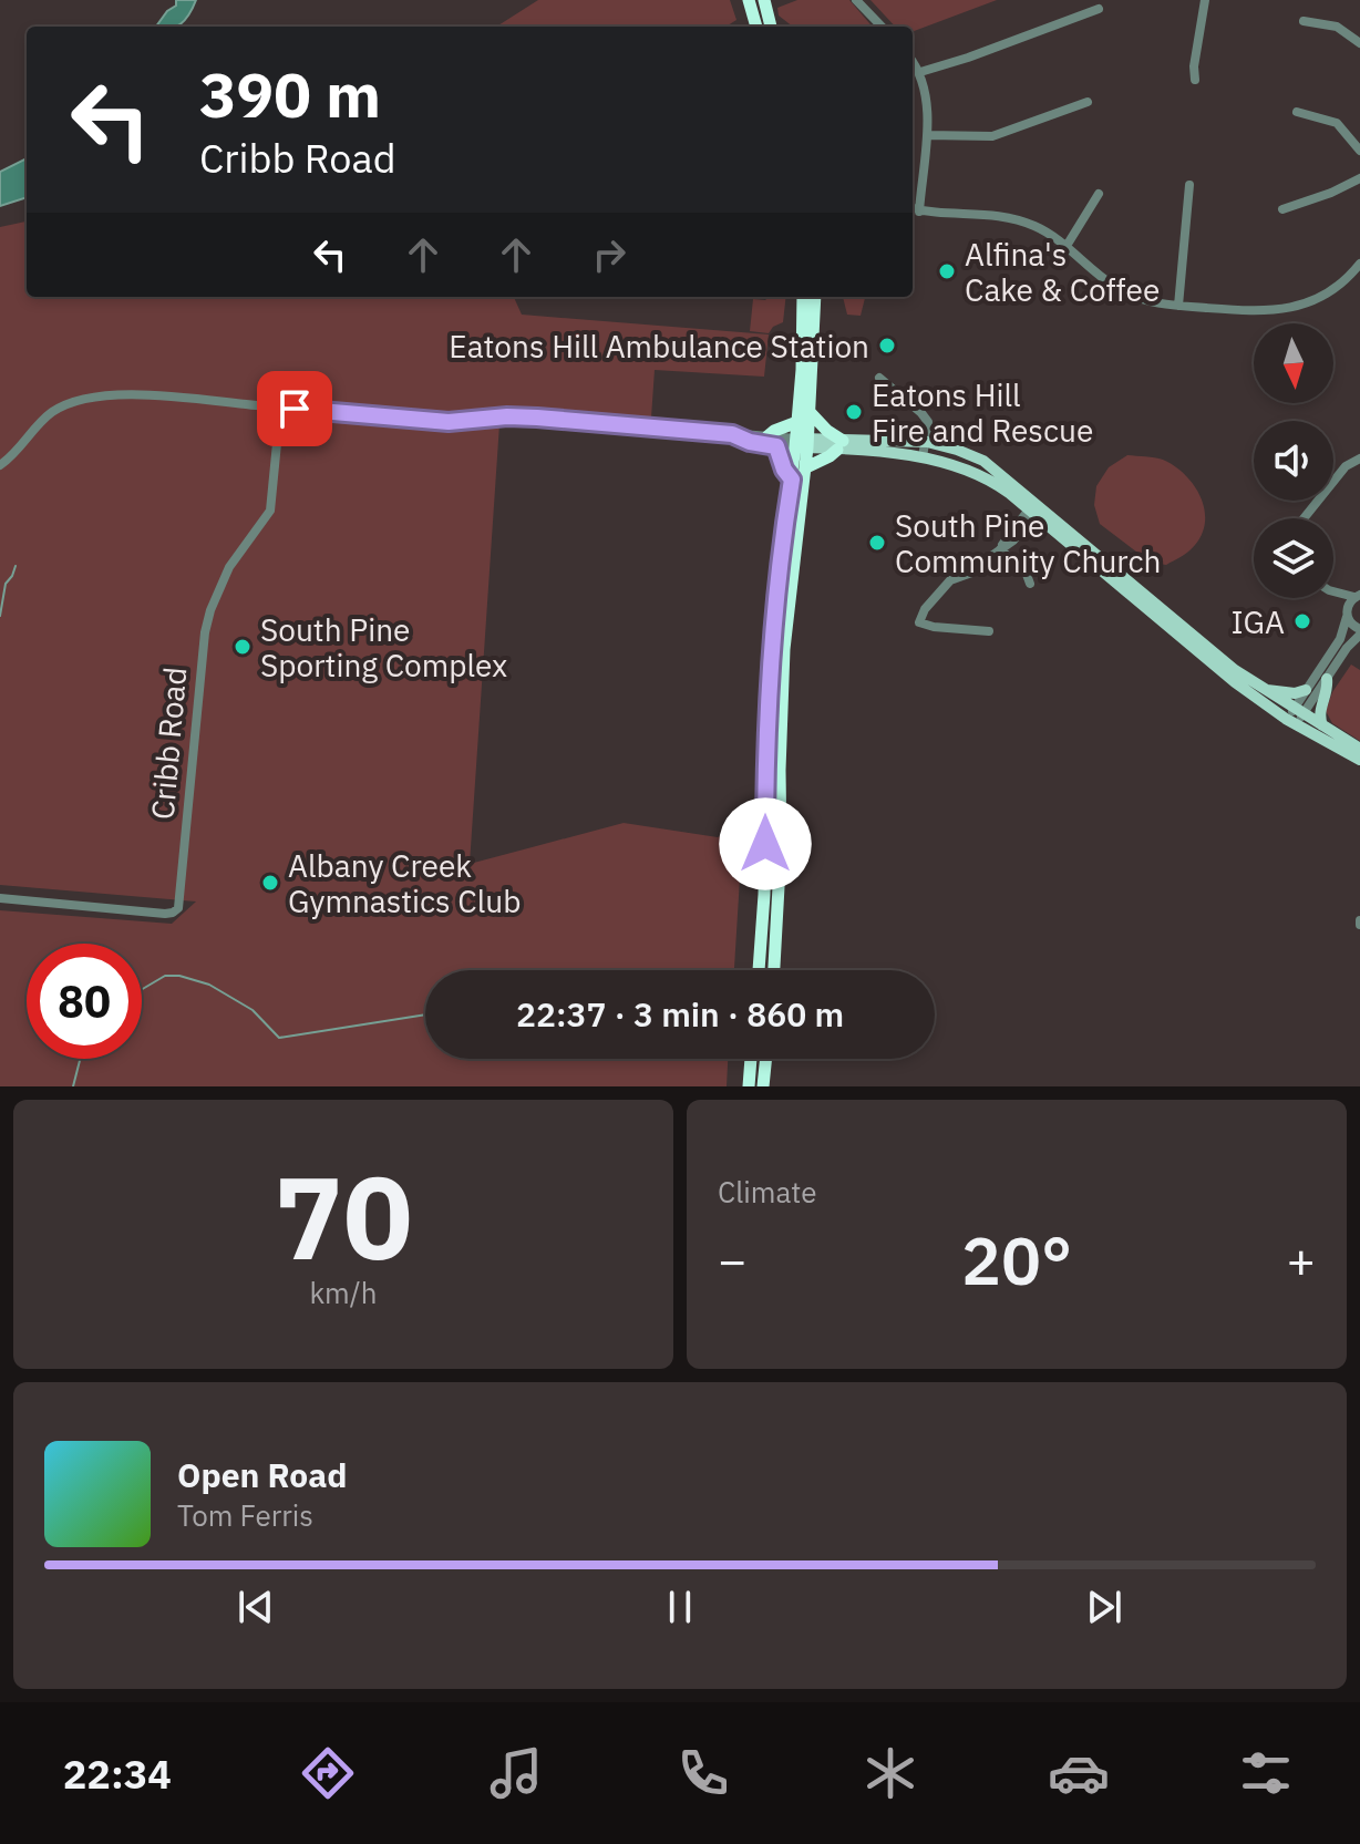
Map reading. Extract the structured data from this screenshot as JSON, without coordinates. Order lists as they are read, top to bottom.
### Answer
{
  "streets": {
    "street": ["Cribb Road"]
  },
  "places": [
    "Alfina's Cake & Coffee",
    "Eatons Hill Ambulance Station",
    "Eatons Hill Fire and Rescue",
    "South Pine Community Church",
    "IGA",
    "South Pine Sporting Complex",
    "Albany Creek Gymnastics Club"
  ],
  "north": "bottom",
  "page": {
    "turn": ["390 m", "Cribb Road"],
    "limit": "80",
    "trip": "22:37 · 3 min · 860 m",
    "tile": [
      ["70", "km/h"],
      "Climate"
    ],
    "heat": ["−", "20°", "+"],
    "song": ["Open Road", "Tom Ferris"],
    "tabs": "22:34"
  }
}
